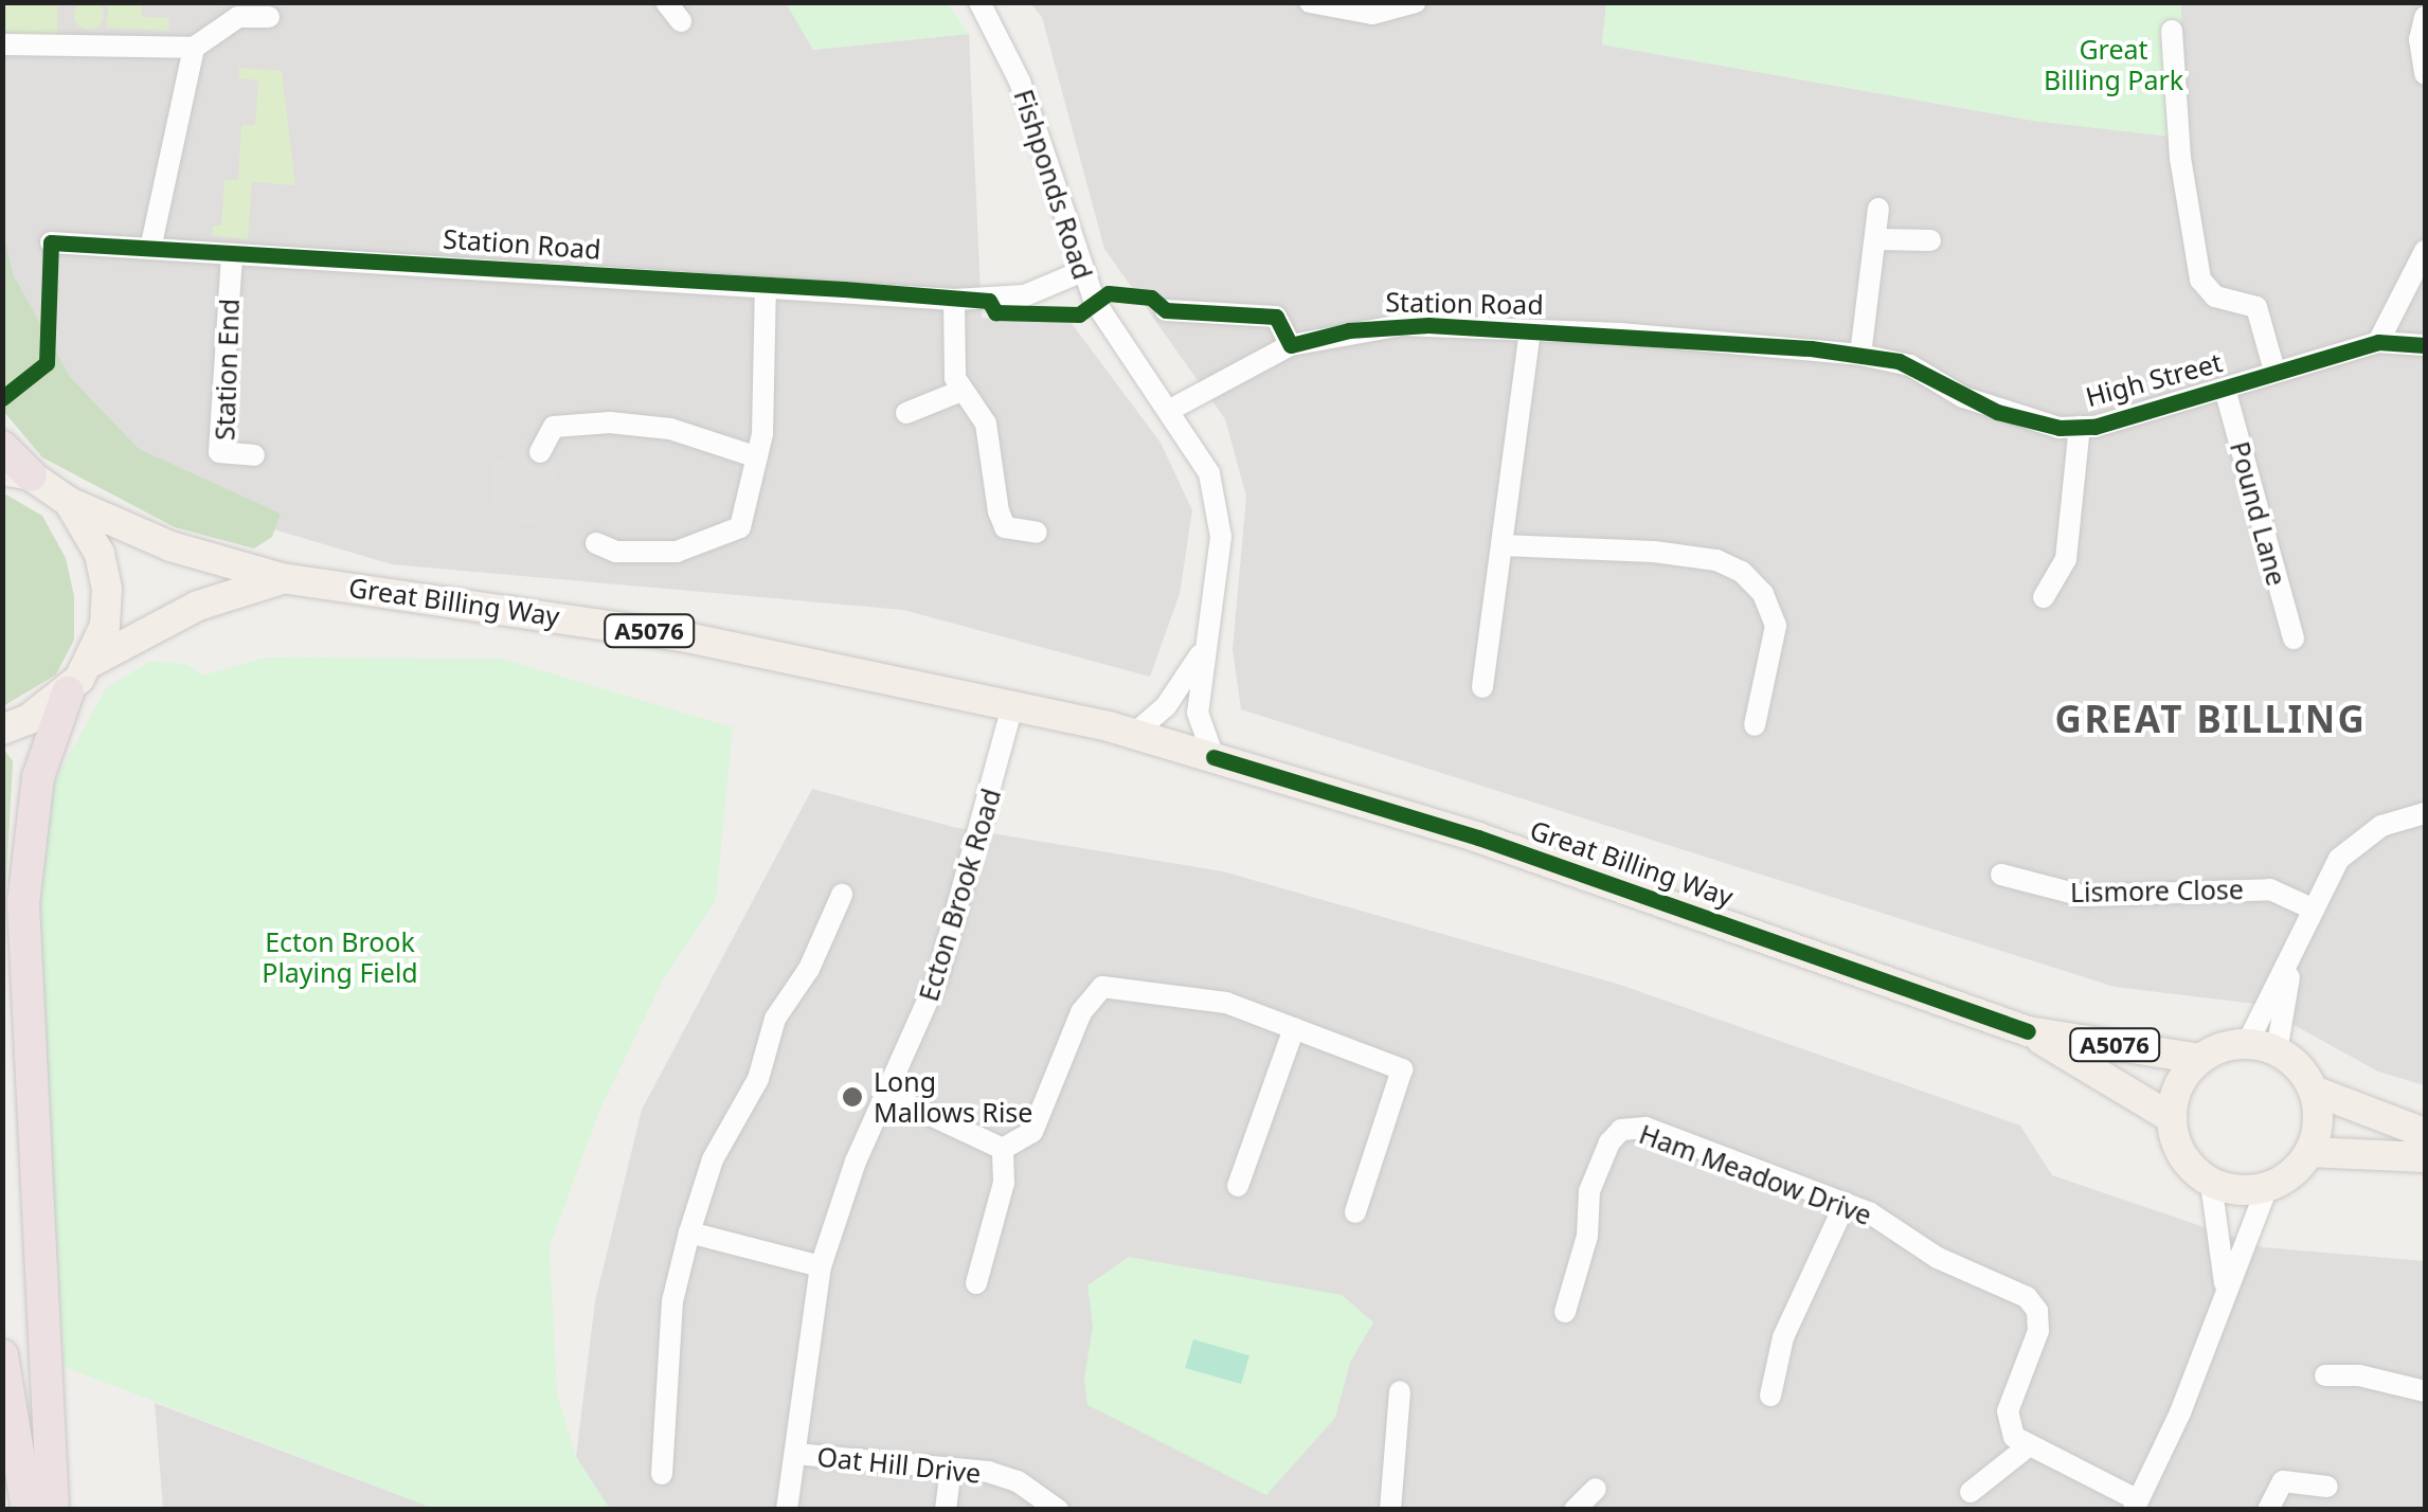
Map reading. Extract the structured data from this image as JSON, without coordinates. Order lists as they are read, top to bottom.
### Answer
{
  "streets": {
    "main road": ["Great Billing Way", "A5076"],
    "street": [
      "Fishponds Road",
      "Station Road",
      "Station End",
      "High Street",
      "Pound Lane",
      "Lismore Close",
      "Ecton Brook Road",
      "Ham Meadow Drive",
      "Oat Hill Drive"
    ]
  },
  "crossings": [
    ["Fishponds Road", "Station Road"],
    ["Fishponds Road", "Great Billing Way"],
    ["Station Road", "Station End"],
    ["Station Road", "High Street"],
    ["High Street", "Pound Lane"],
    ["Great Billing Way", "Ecton Brook Road"],
    ["Ecton Brook Road", "Oat Hill Drive"]
  ],
  "districts": ["GREAT BILLING"],
  "parks": ["Great Billing Park", "Ecton Brook Playing Field"],
  "places": ["Long Mallows Rise"]
}
